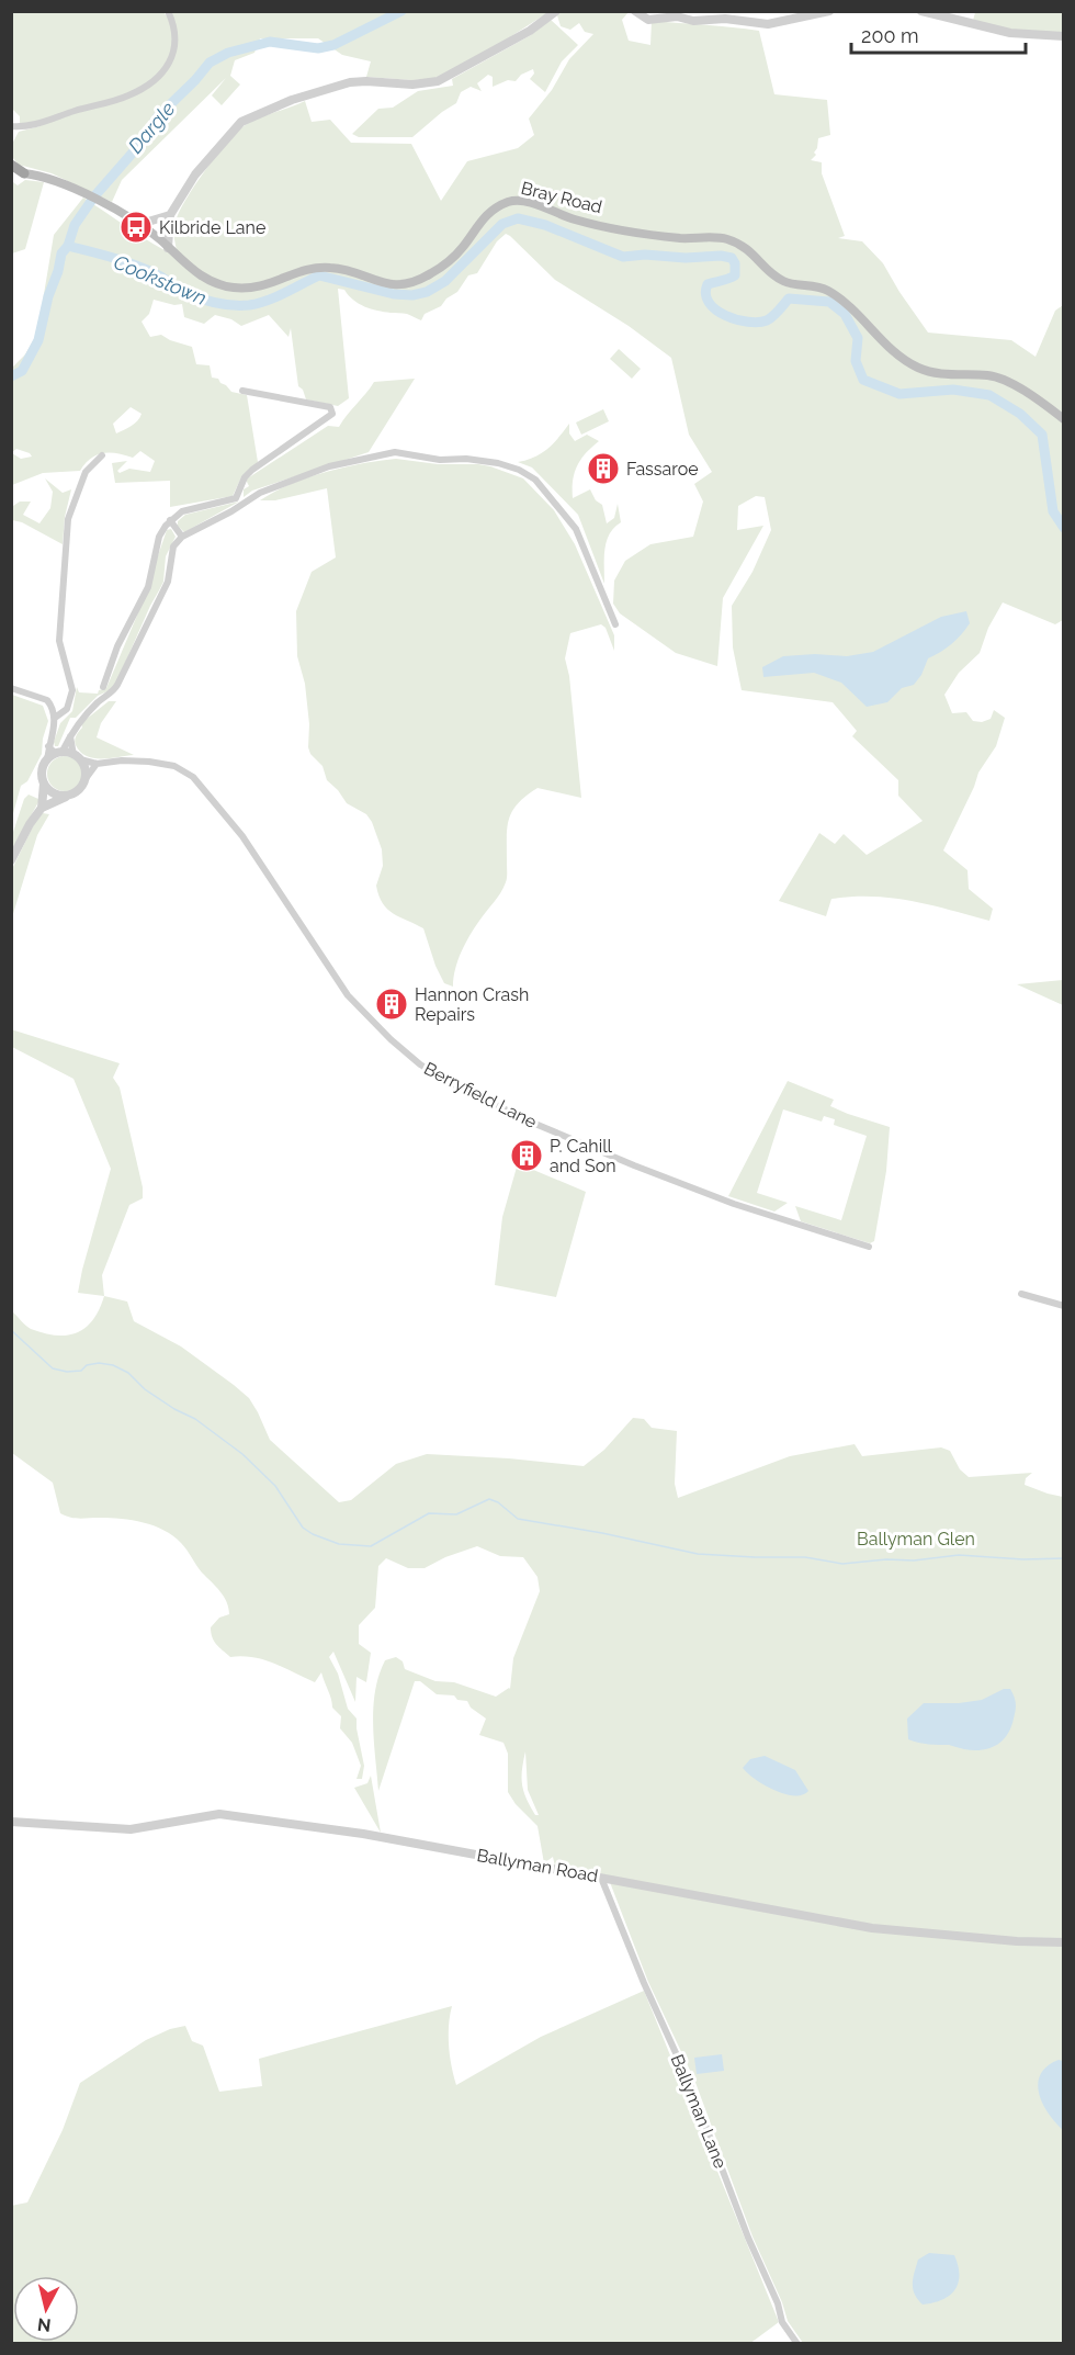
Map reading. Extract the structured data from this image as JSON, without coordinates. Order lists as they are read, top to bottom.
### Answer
{
  "streets": {
    "main road": ["Bray Road"],
    "street": ["Berryfield Lane", "Ballyman Road", "Ballyman Lane"]
  },
  "crossings": [
    ["Ballyman Road", "Ballyman Lane"]
  ],
  "water": ["Dargle", "Cookstown"],
  "parks": ["Ballyman Glen"],
  "places": {
    "bus stop": ["Kilbride Lane"],
    "building": ["Fassaroe", "Hannon Crash Repairs", "P. Cahill and Son"]
  },
  "scale_bar": "200 m",
  "north": "bottom"
}
